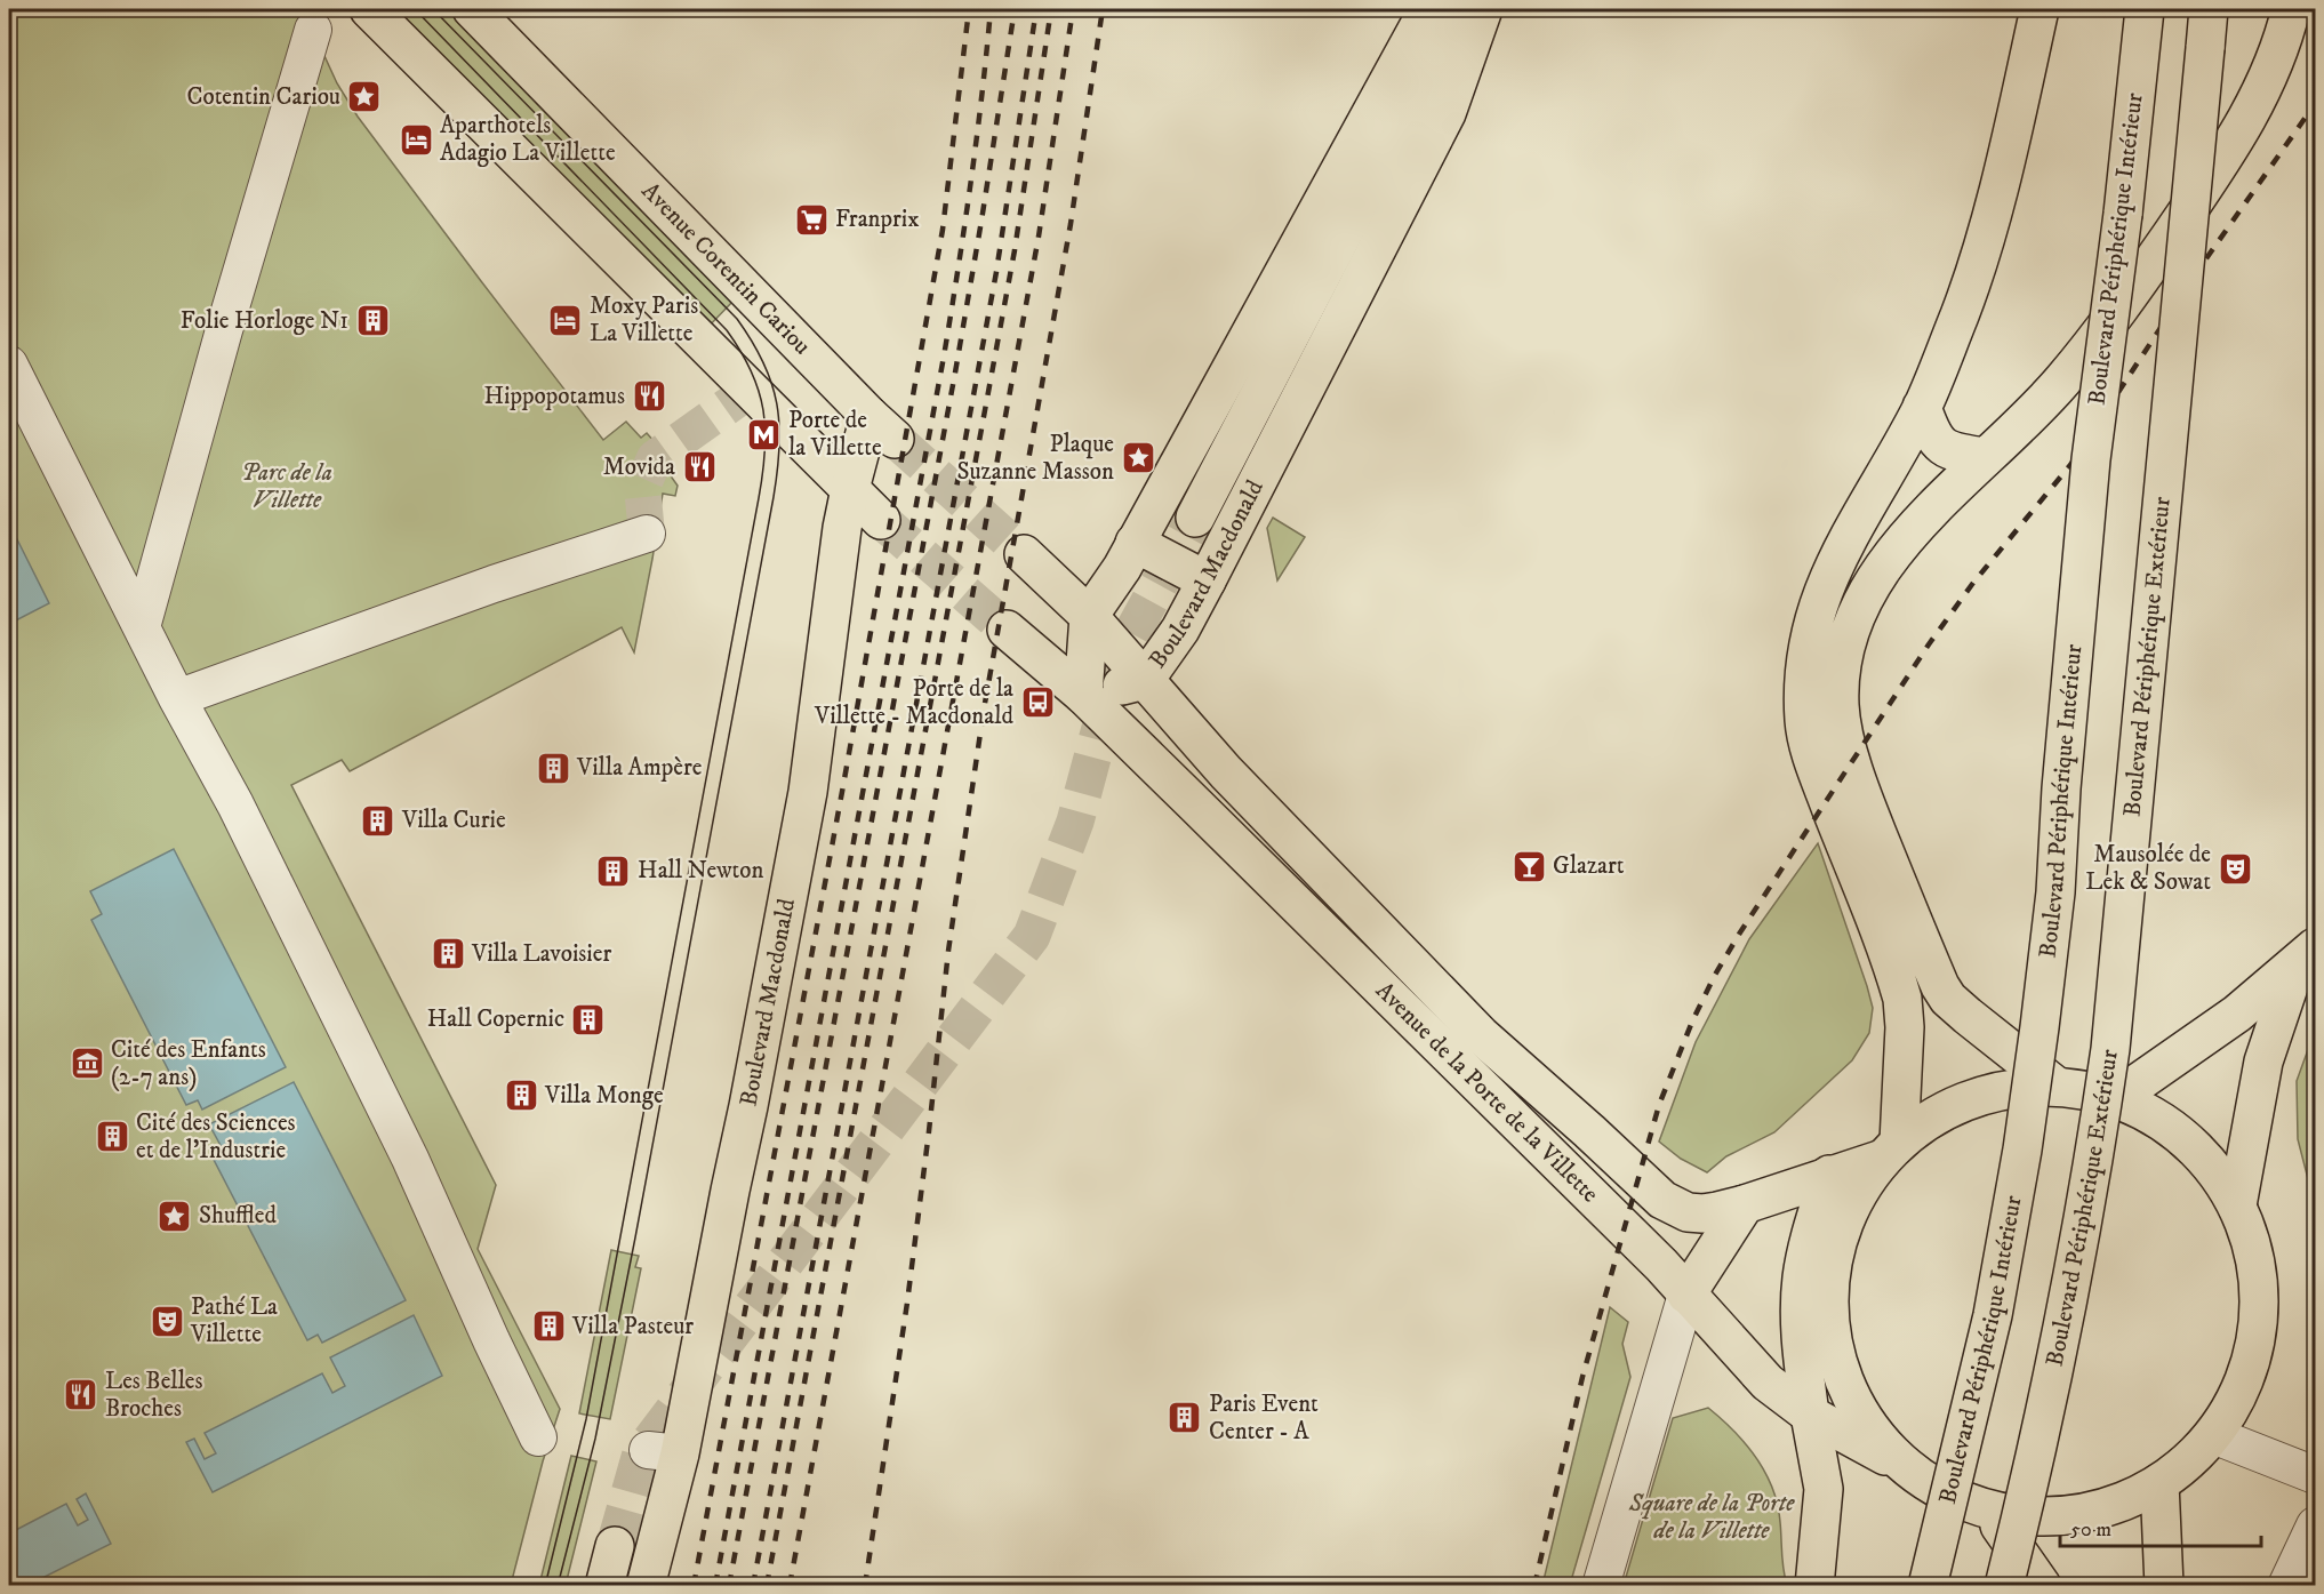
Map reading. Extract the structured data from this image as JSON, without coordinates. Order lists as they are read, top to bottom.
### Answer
{
  "streets": {
    "main road": [
      "Boulevard Périphérique Intérieur",
      "Avenue Corentin Cariou",
      "Boulevard Macdonald",
      "Boulevard Périphérique Extérieur",
      "Avenue de la Porte de la Villette"
    ]
  },
  "crossings": [
    ["Avenue Corentin Cariou", "Boulevard Macdonald"],
    ["Boulevard Macdonald", "Avenue de la Porte de la Villette"]
  ],
  "parks": ["Parc de la Villette", "Square de la Porte de la Villette"],
  "places": {
    "place": ["Cotentin Cariou", "Plaque Suzanne Masson", "Shuffled"],
    "hotel": ["Aparthotels Adagio La Villette", "Moxy Paris La Villette"],
    "supermarket": ["Franprix"],
    "building": [
      "Folie Horloge N1",
      "Villa Ampère",
      "Villa Curie",
      "Hall Newton",
      "Villa Lavoisier",
      "Hall Copernic",
      "Villa Monge",
      "Cité des Sciences et de l'Industrie",
      "Villa Pasteur",
      "Paris Event Center - A"
    ],
    "restaurant": ["Hippopotamus", "Movida", "Les Belles Broches"],
    "metro station": ["Porte de la Villette"],
    "bus stop": ["Porte de la Villette - Macdonald"],
    "bar": ["Glazart"],
    "theatre": ["Mausolée de Lek & Sowat", "Pathé La Villette"],
    "museum": ["Cité des Enfants (2-7 ans)"]
  },
  "scale_bar": "50 m"
}
